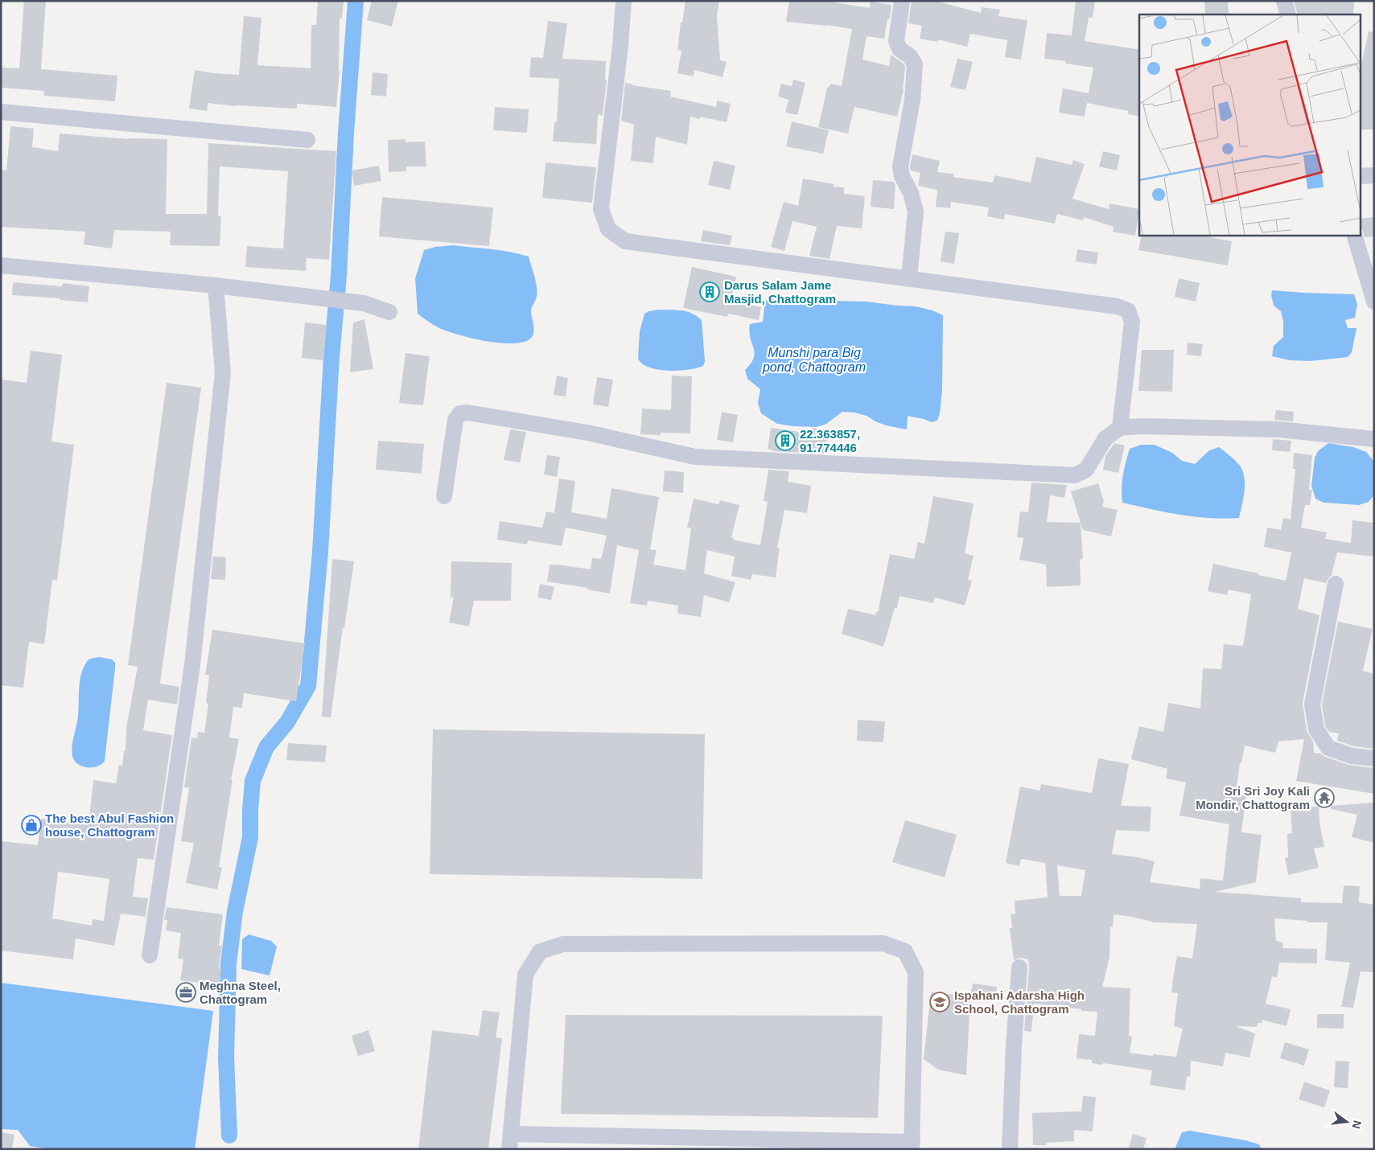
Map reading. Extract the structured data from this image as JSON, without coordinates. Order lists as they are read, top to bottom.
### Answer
{
  "water": ["Munshi para Big pond, Chattogram"],
  "places": {
    "building": ["Darus Salam Jame Masjid, Chattogram", "22.363857, 91.774446"],
    "temple": ["Sri Sri Joy Kali Mondir, Chattogram"],
    "shop": ["The best Abul Fashion house, Chattogram"],
    "office": ["Meghna Steel, Chattogram"],
    "school or university": ["Ispahani Adarsha High School, Chattogram"]
  },
  "north": "right"
}
